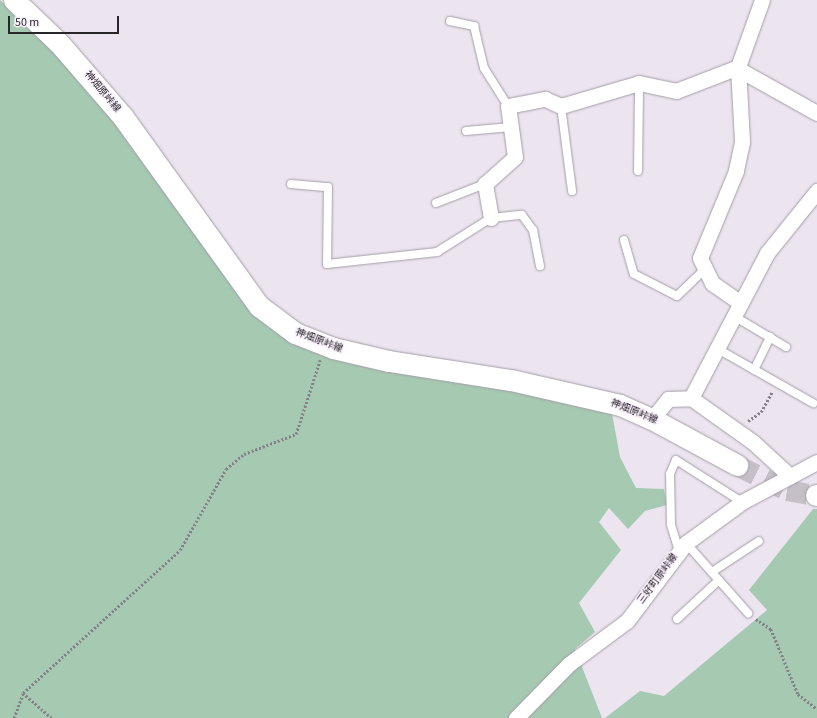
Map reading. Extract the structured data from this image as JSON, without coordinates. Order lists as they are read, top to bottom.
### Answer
{
  "streets": {
    "street": ["神畑原峠線", "三好町原峠線"]
  },
  "scale_bar": "50 m"
}
